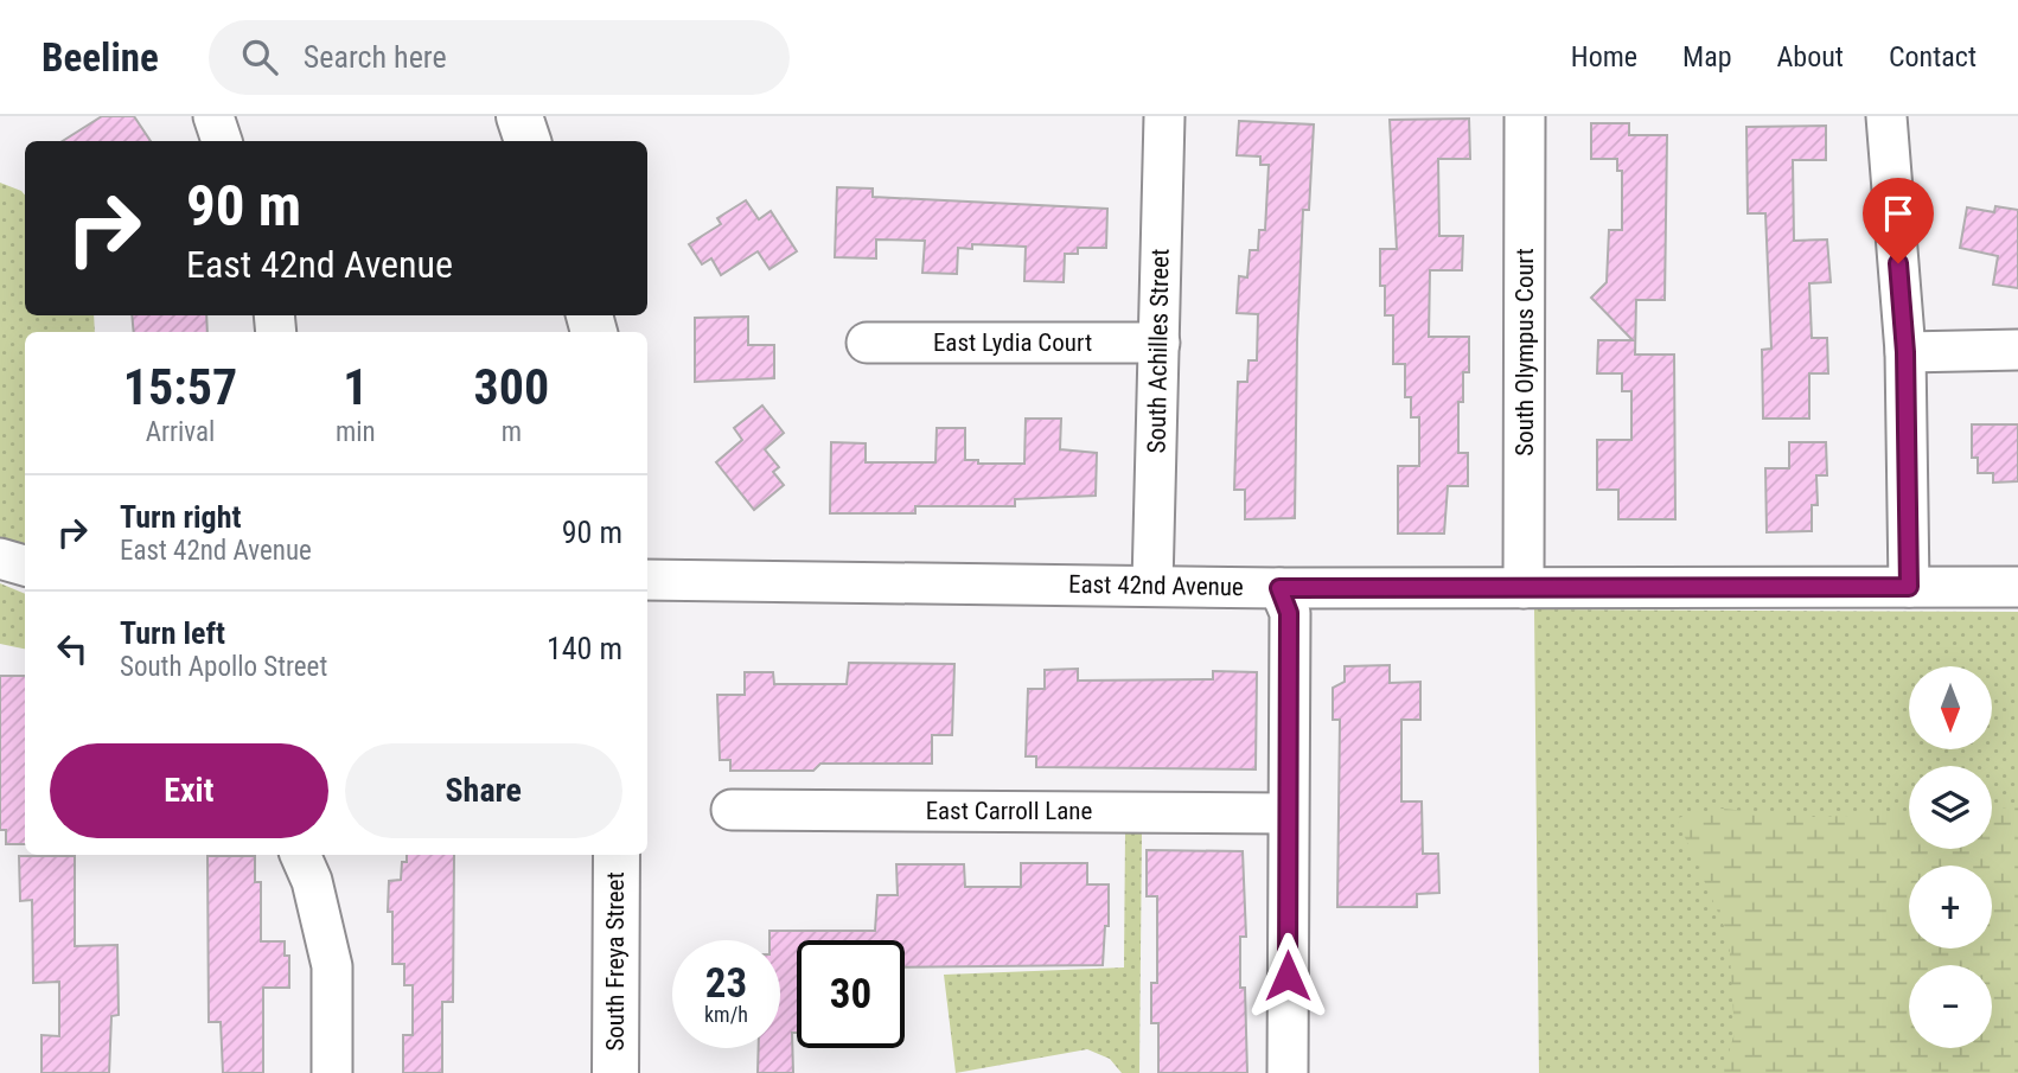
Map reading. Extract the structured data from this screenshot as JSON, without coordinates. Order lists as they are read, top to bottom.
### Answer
{
  "streets": {
    "main road": ["South Freya Street"],
    "street": [
      "East Lydia Court",
      "South Achilles Street",
      "South Olympus Court",
      "East 42nd Avenue",
      "East Carroll Lane"
    ]
  },
  "crossings": [
    ["East Lydia Court", "South Achilles Street"],
    ["South Achilles Street", "East 42nd Avenue"],
    ["South Olympus Court", "East 42nd Avenue"]
  ],
  "north": "bottom",
  "page": {
    "header": "Beeline",
    "search": "Search here",
    "nav": [
      "Home",
      "Map",
      "About",
      "Contact"
    ],
    "turn": ["90 m", "East 42nd Avenue"],
    "eta": [
      "15:57",
      "Arrival",
      "1",
      "min",
      "300",
      "m"
    ],
    "list": [
      {
        "name": "Turn right",
        "note": "East 42nd Avenue",
        "value": "90 m"
      },
      {
        "name": "Turn left",
        "note": "South Apollo Street",
        "value": "140 m"
      }
    ],
    "map_buttons": ["+", "−"],
    "buttons": ["Exit", "Share"],
    "speed": "23 km/h",
    "limit": "30"
  }
}
